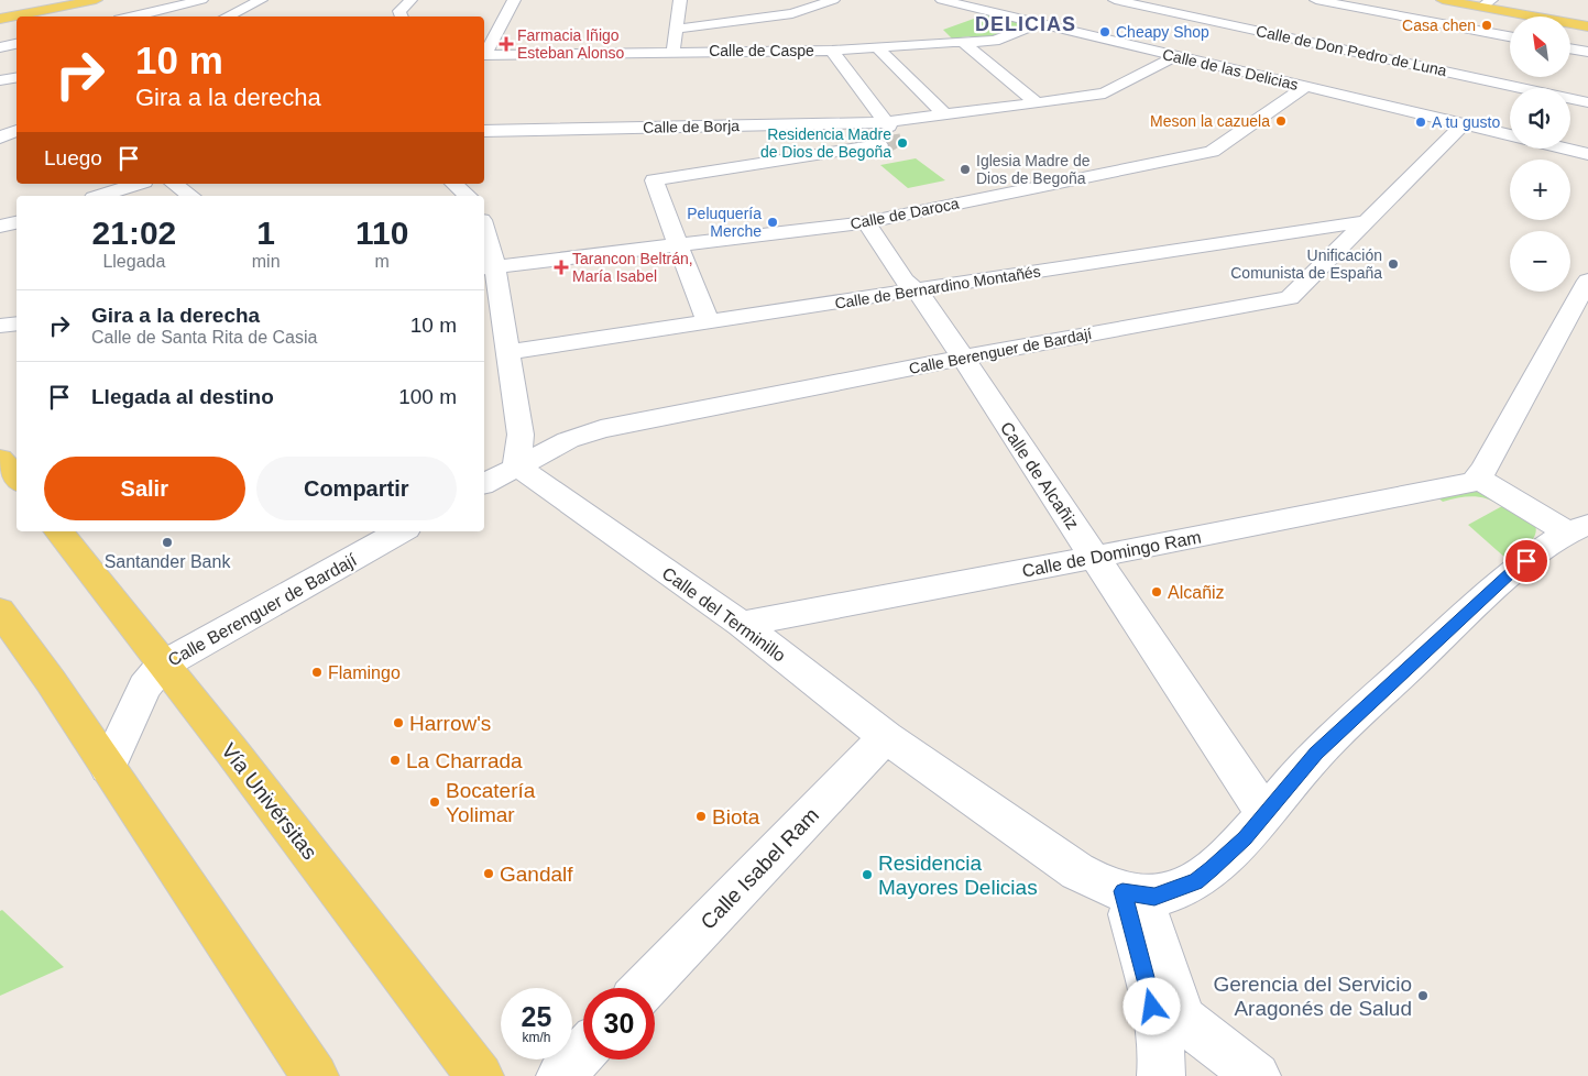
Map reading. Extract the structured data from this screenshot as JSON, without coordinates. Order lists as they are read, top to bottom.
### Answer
{
  "streets": {
    "main road": ["Vía Univérsitas"],
    "street": [
      "Calle de Caspe",
      "Calle de Don Pedro de Luna",
      "Calle de las Delicias",
      "Calle de Borja",
      "Calle de Daroca",
      "Calle de Bernardino Montañés",
      "Calle Berenguer de Bardají",
      "Calle de Alcañiz",
      "Calle de Domingo Ram",
      "Calle del Terminillo",
      "Calle Isabel Ram"
    ]
  },
  "crossings": [
    ["Calle de Caspe", "Calle de las Delicias"],
    ["Calle de las Delicias", "Calle de Borja"],
    ["Calle de las Delicias", "Calle de Daroca"],
    ["Calle de las Delicias", "Calle Berenguer de Bardají"],
    ["Calle de Daroca", "Calle de Alcañiz"],
    ["Calle de Bernardino Montañés", "Calle Berenguer de Bardají"],
    ["Calle de Bernardino Montañés", "Calle de Alcañiz"],
    ["Calle Berenguer de Bardají", "Calle de Alcañiz"],
    ["Calle Berenguer de Bardají", "Calle del Terminillo"],
    ["Calle Berenguer de Bardají", "Vía Univérsitas"],
    ["Calle de Alcañiz", "Calle de Domingo Ram"],
    ["Calle de Domingo Ram", "Calle del Terminillo"],
    ["Calle del Terminillo", "Calle Isabel Ram"]
  ],
  "districts": ["DELICIAS"],
  "places": {
    "other": [
      "Casa chen",
      "Cheapy Shop",
      "Meson la cazuela",
      "A tu gusto",
      "Residencia Madre de Dios de Begoña",
      "Iglesia Madre de Dios de Begoña",
      "Peluquería Merche",
      "Unificación Comunista de España",
      "Santander Bank",
      "Alcañiz",
      "Flamingo",
      "Harrow's",
      "La Charrada",
      "Bocatería Yolimar",
      "Biota",
      "Gandalf",
      "Residencia Mayores Delicias",
      "Gerencia del Servicio Aragonés de Salud"
    ],
    "health": ["Farmacia Iñigo Esteban Alonso", "Tarancon Beltrán, María Isabel"]
  },
  "north": "top left",
  "page": {
    "map_buttons": ["+", "−"],
    "turn": ["10 m", "Gira a la derecha"],
    "then": "Luego",
    "eta": [
      "21:02",
      "Llegada",
      "1",
      "min",
      "110",
      "m"
    ],
    "list": [
      {
        "name": "Gira a la derecha",
        "note": "Calle de Santa Rita de Casia",
        "value": "10 m"
      },
      {
        "name": "Llegada al destino",
        "value": "100 m"
      }
    ],
    "buttons": ["Salir", "Compartir"],
    "speed": "25 km/h",
    "limit": "30"
  }
}
